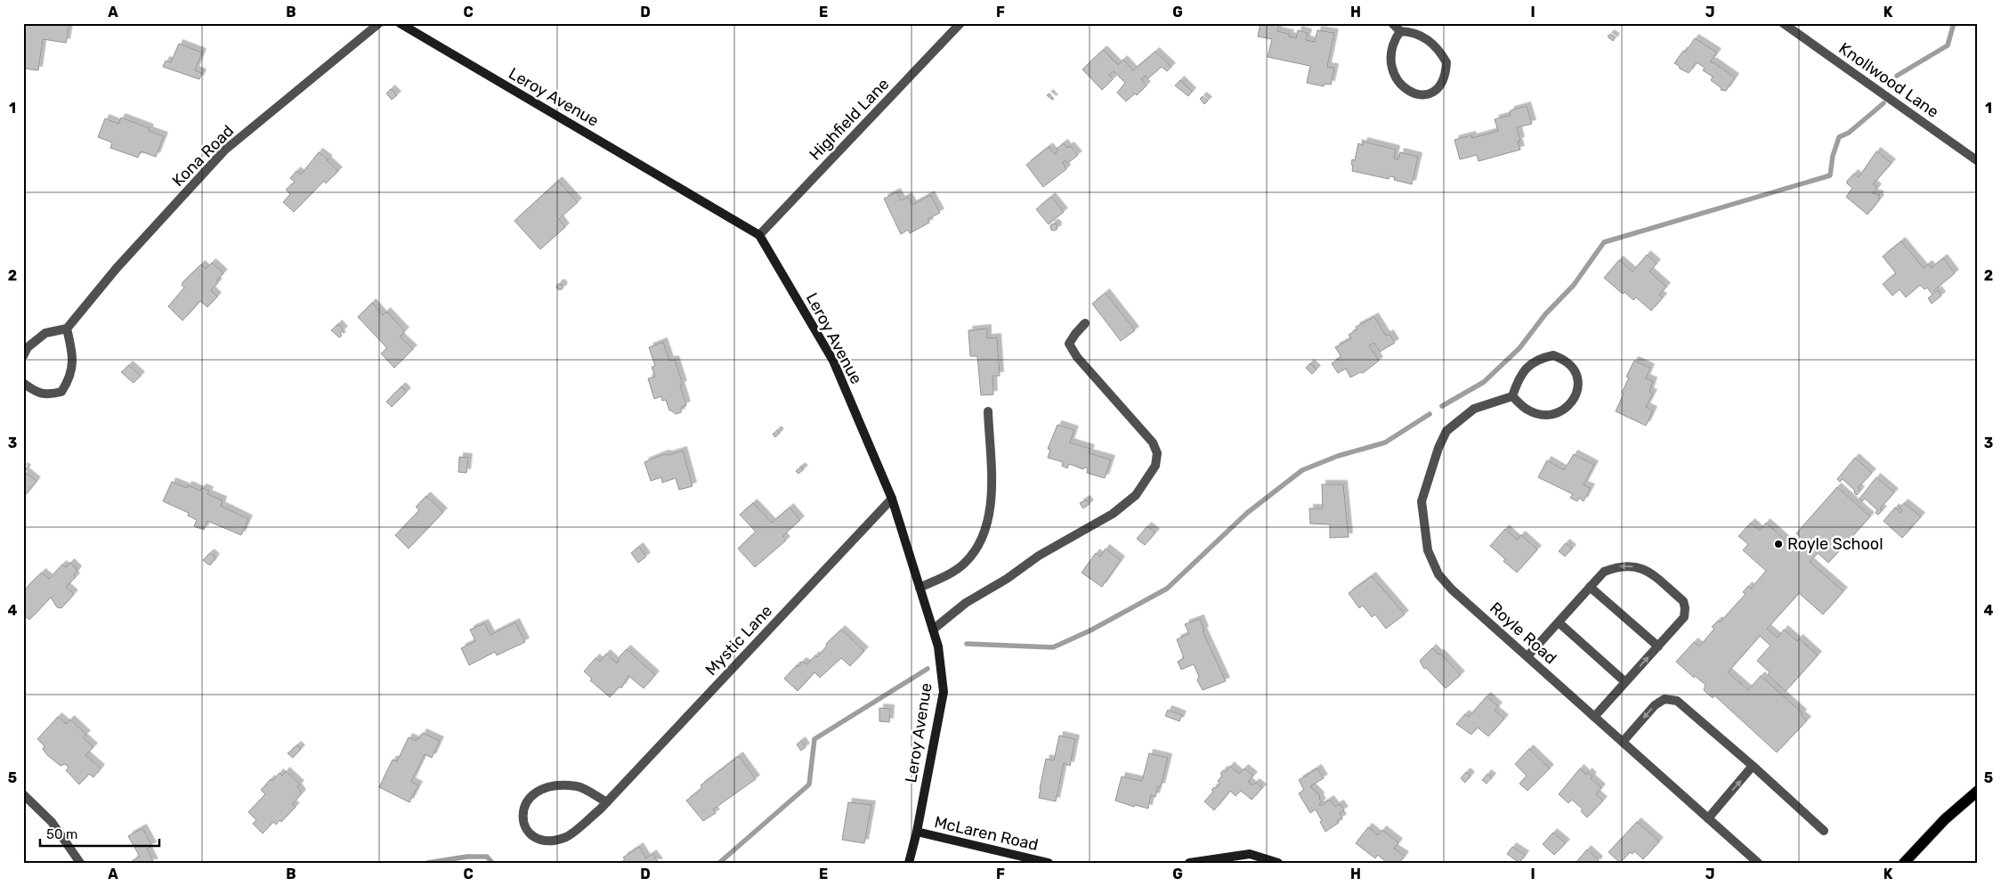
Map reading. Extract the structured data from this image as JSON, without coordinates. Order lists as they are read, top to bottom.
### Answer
{
  "streets": {
    "street": [
      "Knollwood Lane",
      "Leroy Avenue",
      "Highfield Lane",
      "Kona Road",
      "Royle Road",
      "Mystic Lane",
      "McLaren Road"
    ]
  },
  "crossings": [
    ["Leroy Avenue", "Highfield Lane"],
    ["Leroy Avenue", "Mystic Lane"],
    ["Leroy Avenue", "McLaren Road"]
  ],
  "places": ["Royle School"],
  "scale_bar": "50 m",
  "grid": {
    "columns": [
      "A",
      "B",
      "C",
      "D",
      "E",
      "F",
      "G",
      "H",
      "I",
      "J",
      "K"
    ],
    "rows": [
      "1",
      "2",
      "3",
      "4",
      "5"
    ]
  }
}
